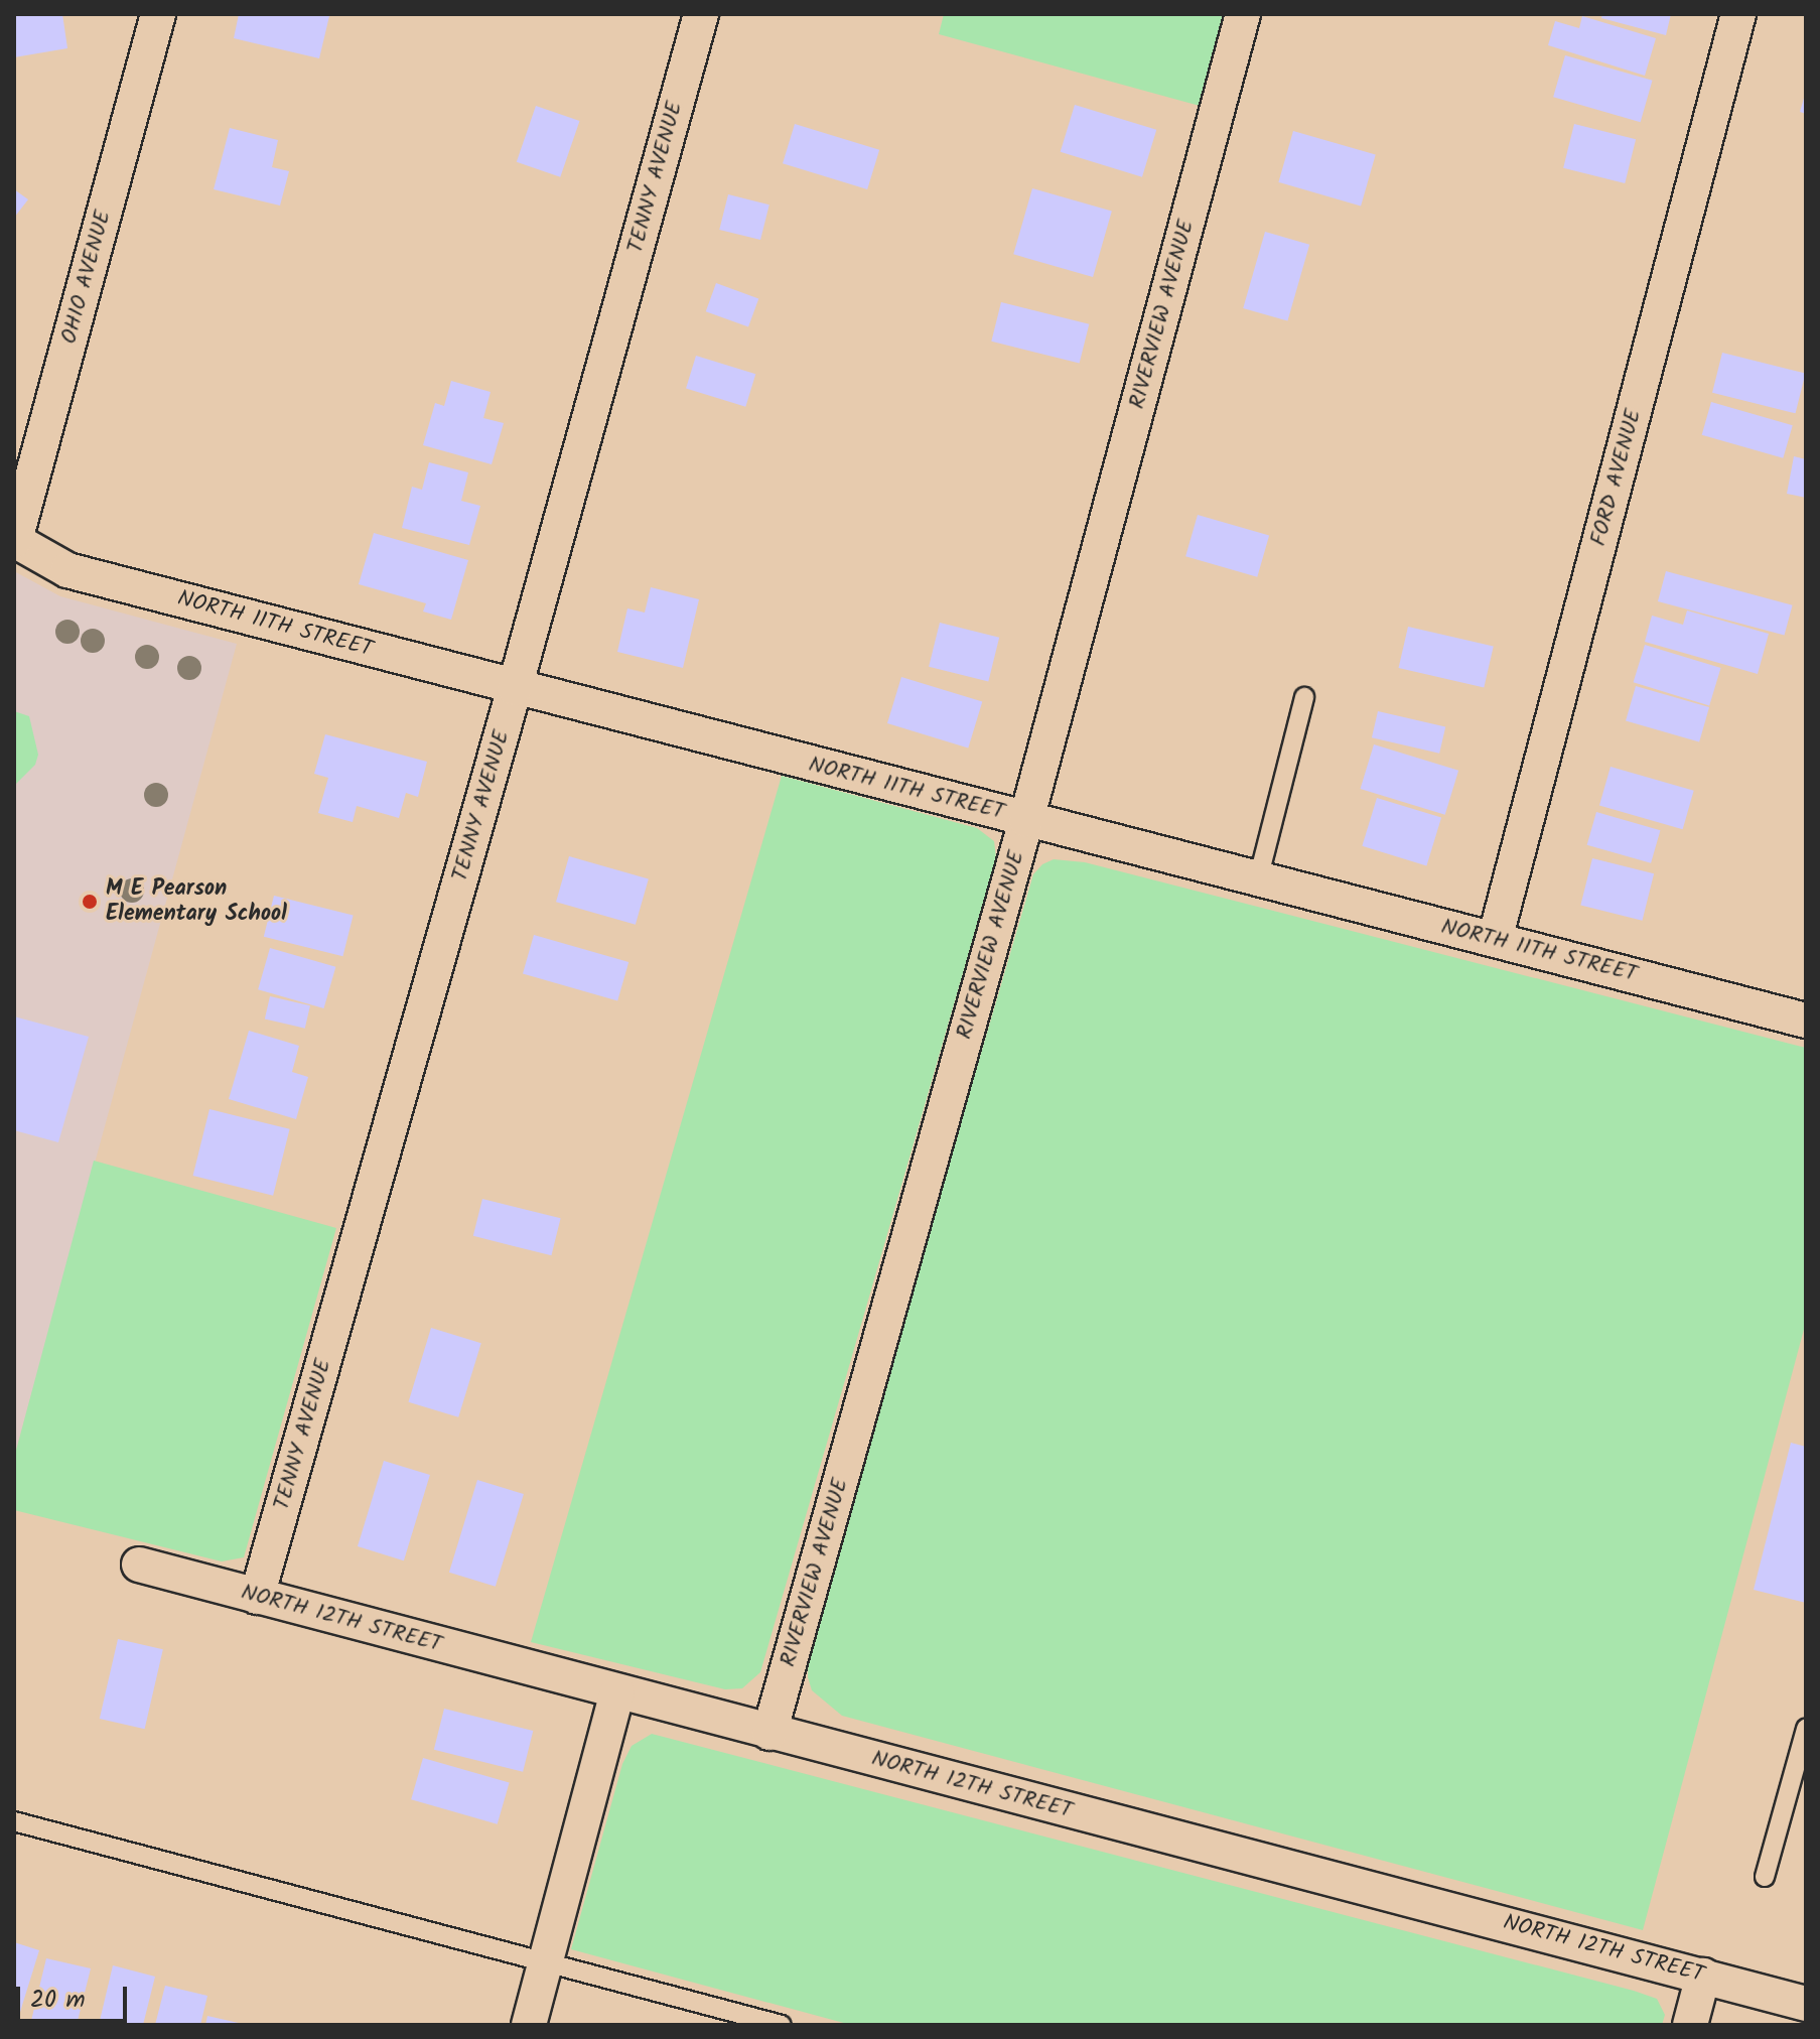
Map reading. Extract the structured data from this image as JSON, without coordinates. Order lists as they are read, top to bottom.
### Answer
{
  "streets": {
    "street": [
      "TENNY AVENUE",
      "OHIO AVENUE",
      "RIVERVIEW AVENUE",
      "FORD AVENUE",
      "NORTH 11TH STREET",
      "NORTH 12TH STREET"
    ]
  },
  "crossings": [
    ["TENNY AVENUE", "NORTH 11TH STREET"],
    ["TENNY AVENUE", "NORTH 12TH STREET"],
    ["OHIO AVENUE", "NORTH 11TH STREET"],
    ["RIVERVIEW AVENUE", "NORTH 11TH STREET"],
    ["RIVERVIEW AVENUE", "NORTH 12TH STREET"],
    ["FORD AVENUE", "NORTH 11TH STREET"]
  ],
  "places": ["M E Pearson Elementary School"],
  "scale_bar": "20 m"
}
